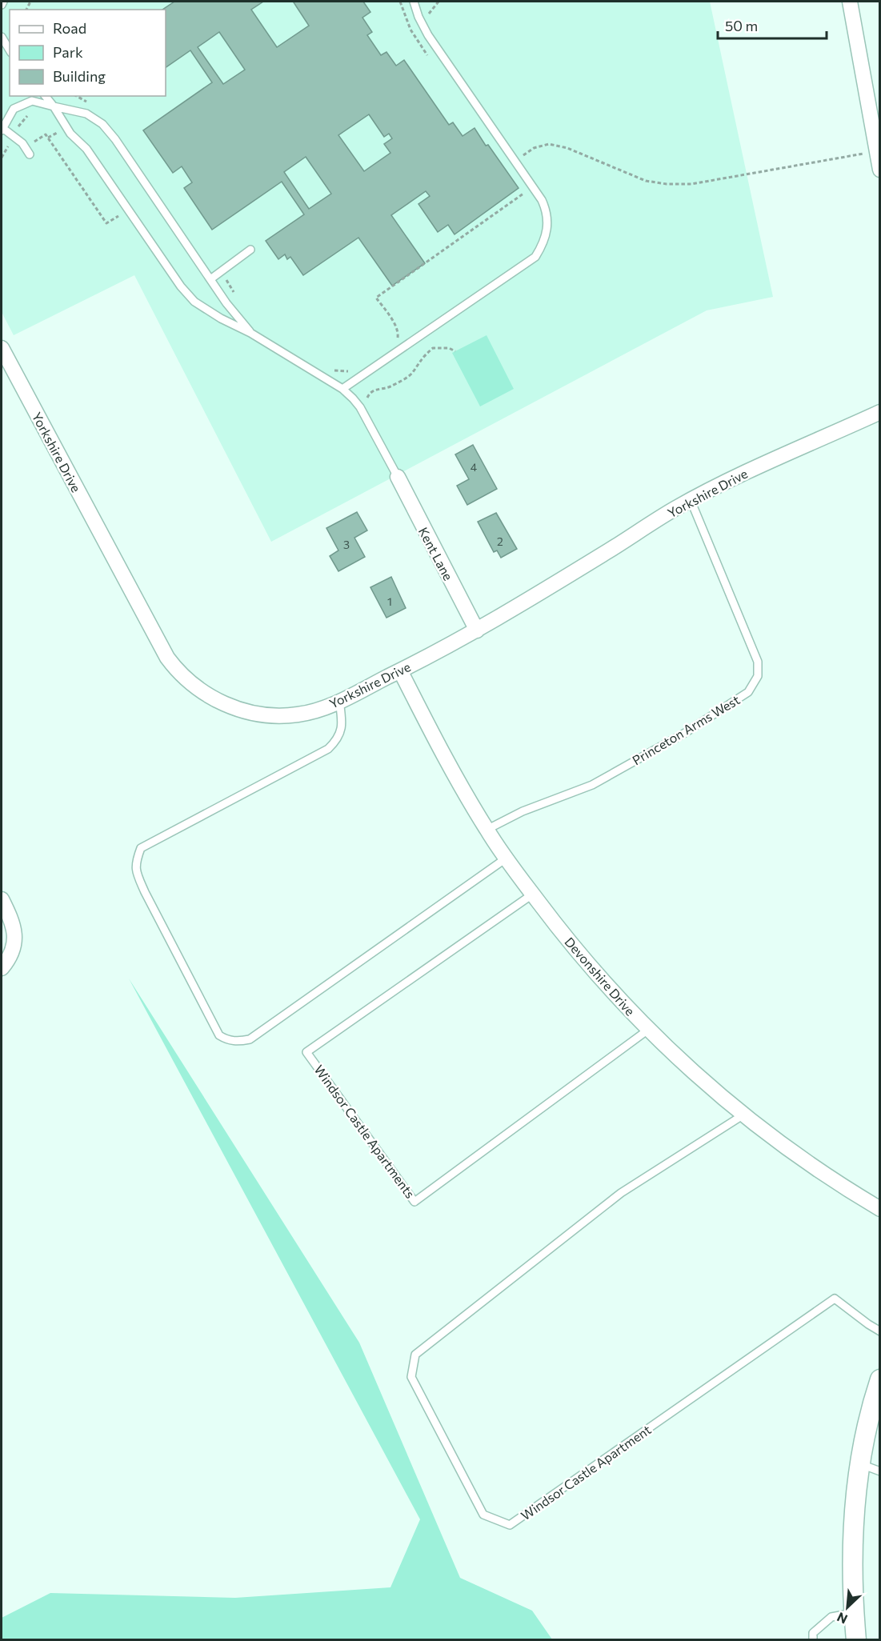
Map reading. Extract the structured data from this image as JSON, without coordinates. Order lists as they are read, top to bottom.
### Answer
{
  "streets": {
    "street": ["Yorkshire Drive", "Kent Lane", "Devonshire Drive"],
    "lane": ["Princeton Arms West", "Windsor Castle Apartments", "Windsor Castle Apartment"]
  },
  "crossings": [
    ["Yorkshire Drive", "Kent Lane"],
    ["Yorkshire Drive", "Princeton Arms West"],
    ["Yorkshire Drive", "Devonshire Drive"],
    ["Princeton Arms West", "Devonshire Drive"],
    ["Devonshire Drive", "Windsor Castle Apartments"],
    ["Devonshire Drive", "Windsor Castle Apartment"]
  ],
  "house_numbers": [
    "4",
    "2",
    "3",
    "1"
  ],
  "legend": ["Road", "Park", "Building"],
  "scale_bar": "50 m",
  "north": "bottom left"
}
